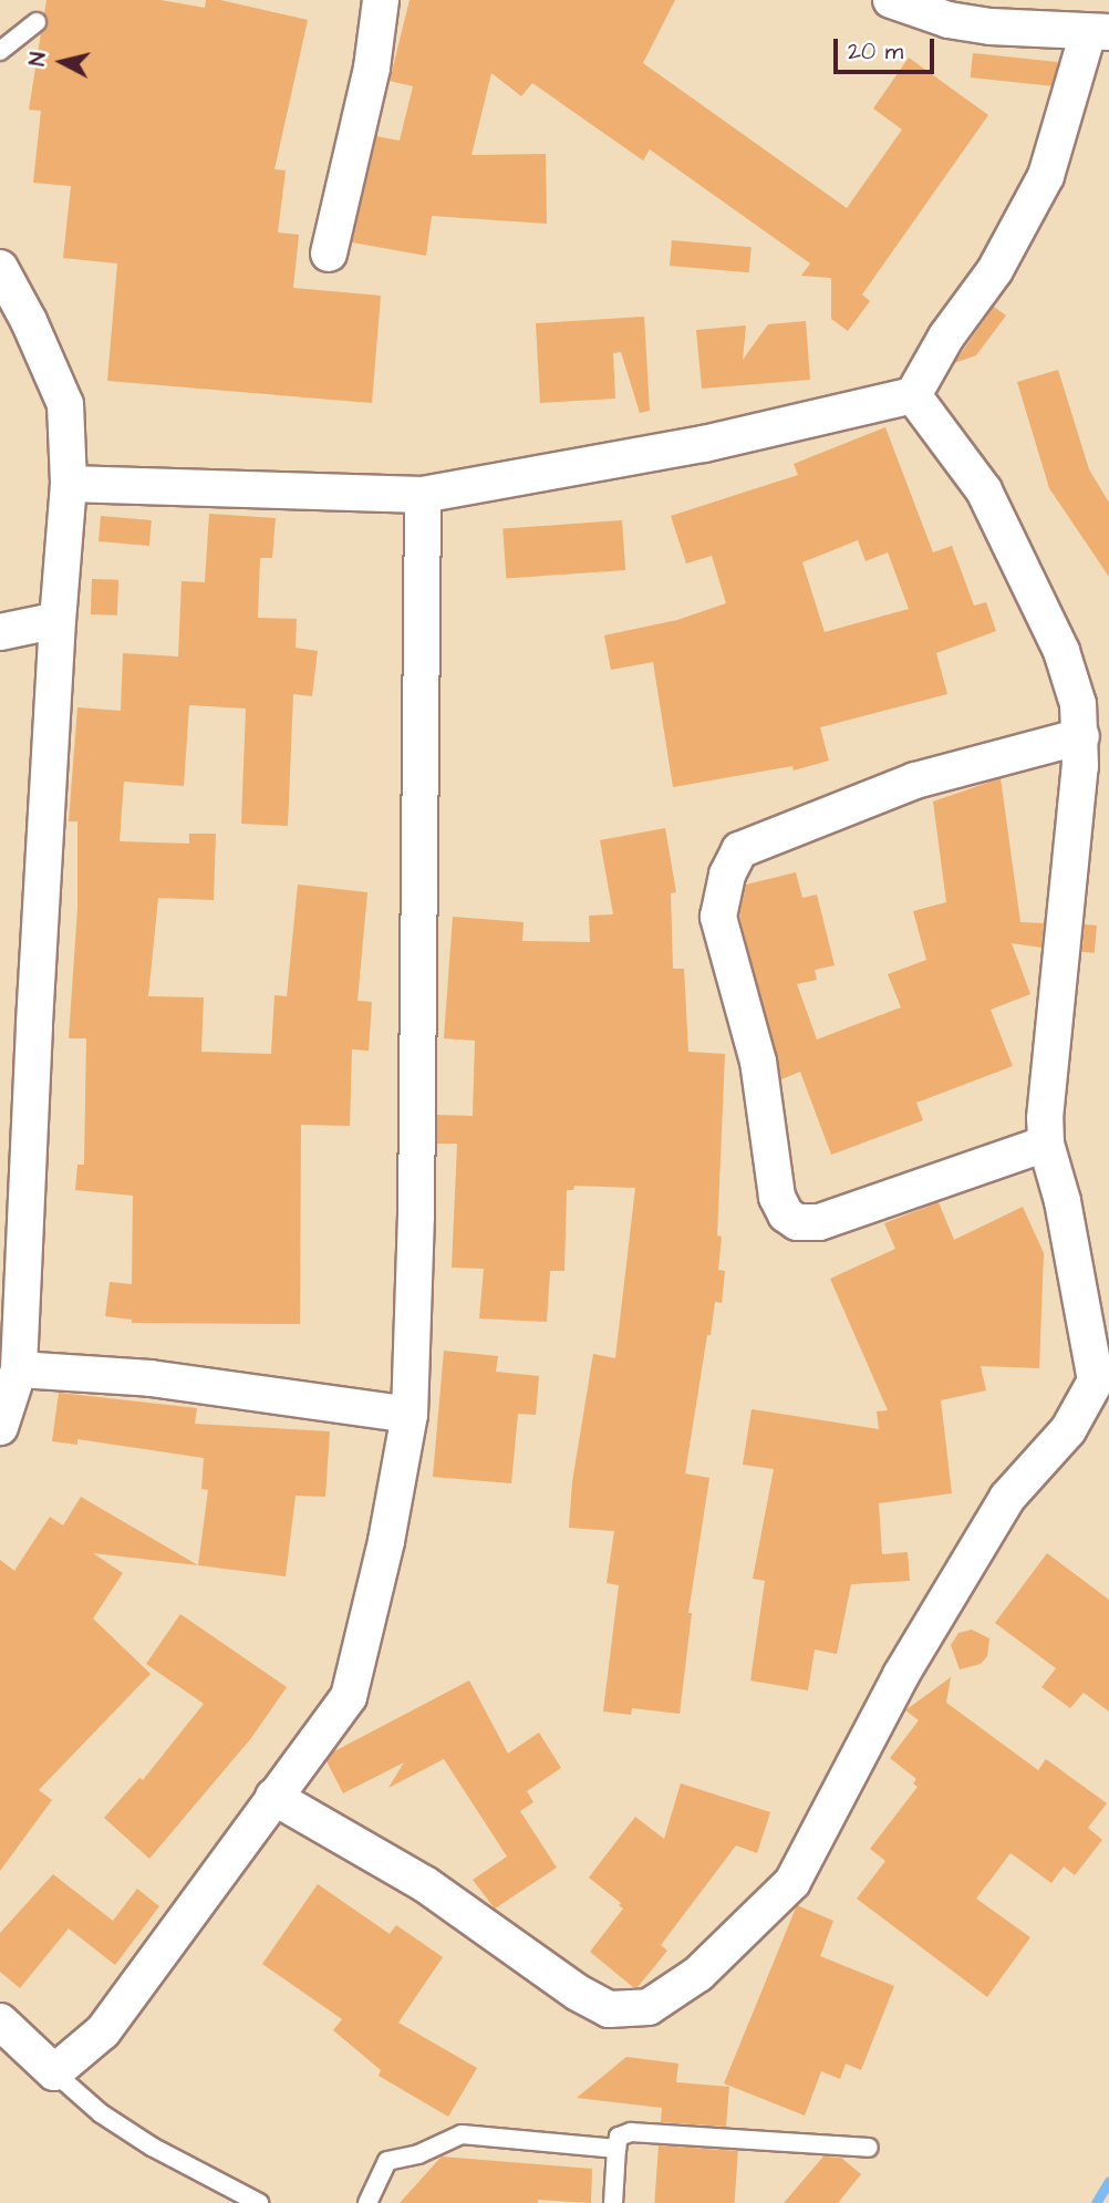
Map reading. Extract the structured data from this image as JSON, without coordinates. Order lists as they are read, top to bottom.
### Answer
{
  "scale_bar": "20 m",
  "north": "left"
}
